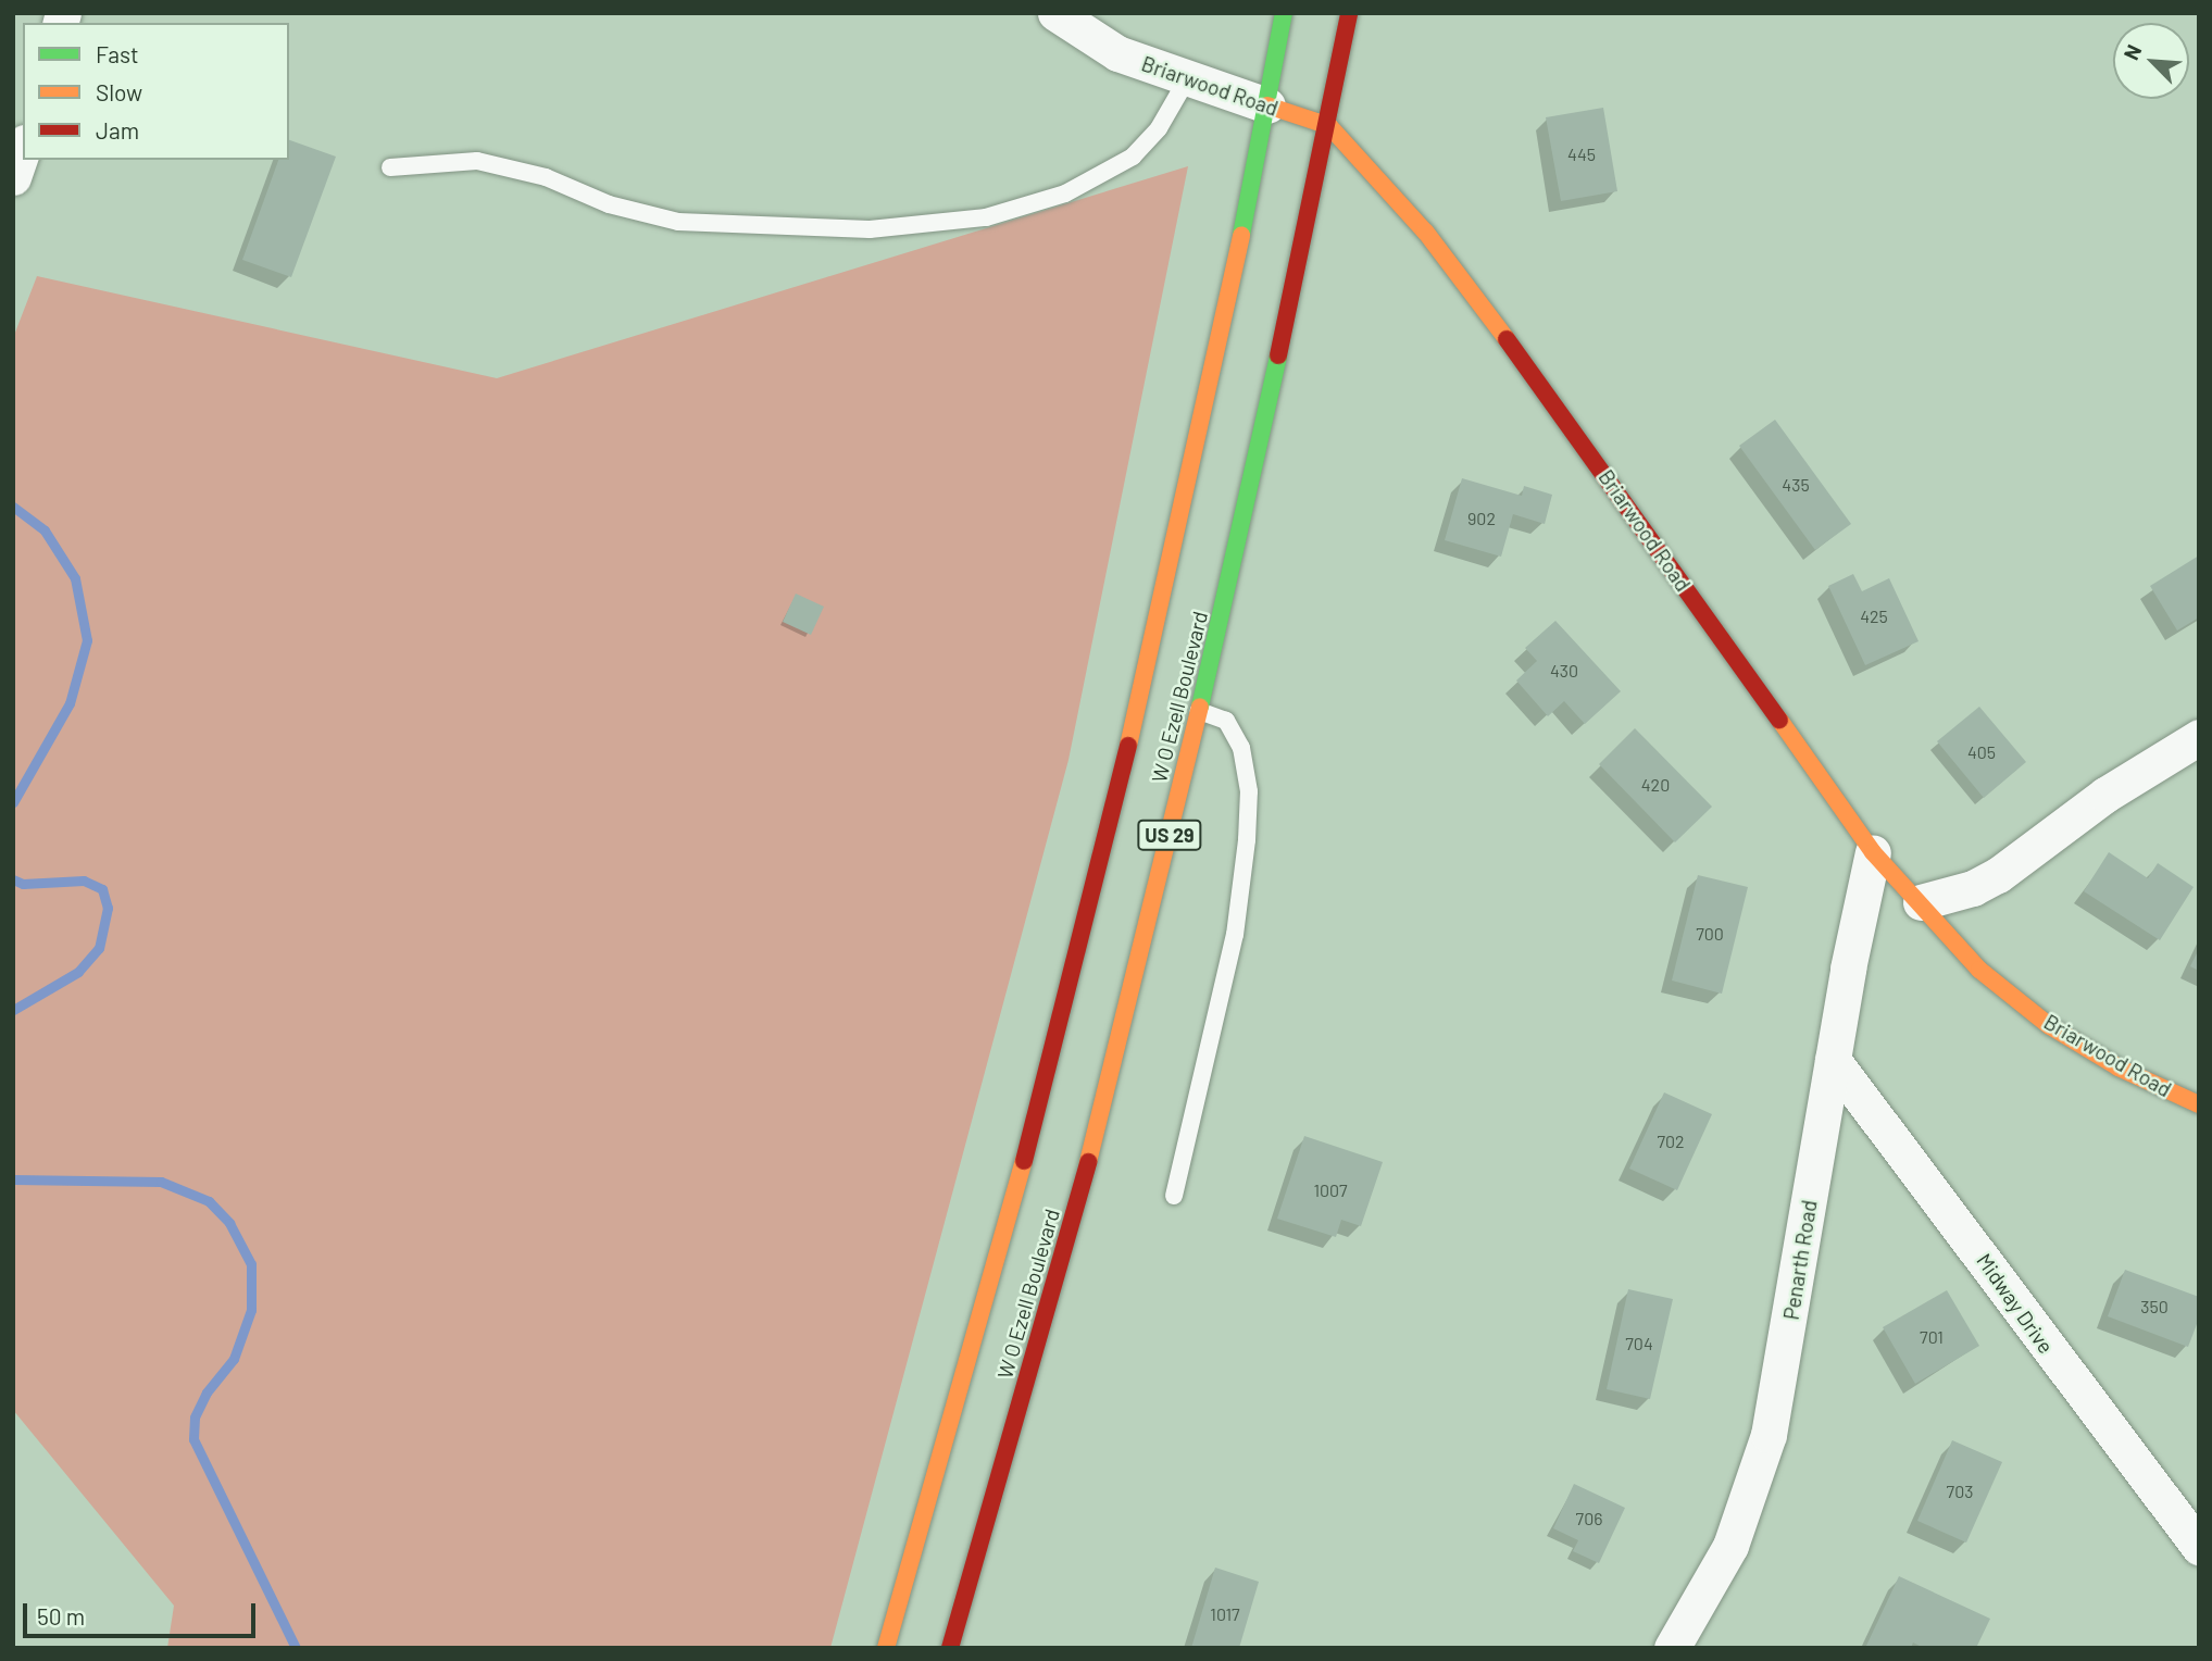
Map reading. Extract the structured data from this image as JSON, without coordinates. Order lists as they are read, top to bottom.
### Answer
{
  "streets": {
    "main road": ["Briarwood Road", "W O Ezell Boulevard", "US 29"],
    "street": ["Penarth Road", "Midway Drive"]
  },
  "crossings": [
    ["Briarwood Road", "W O Ezell Boulevard"],
    ["Briarwood Road", "Penarth Road"],
    ["Penarth Road", "Midway Drive"]
  ],
  "house_numbers": [
    "445",
    "435",
    "902",
    "425",
    "430",
    "405",
    "420",
    "700",
    "702",
    "1007",
    "350",
    "701",
    "704",
    "703",
    "706",
    "1017"
  ],
  "legend": ["Fast", "Slow", "Jam"],
  "scale_bar": "50 m",
  "north": "top left"
}
